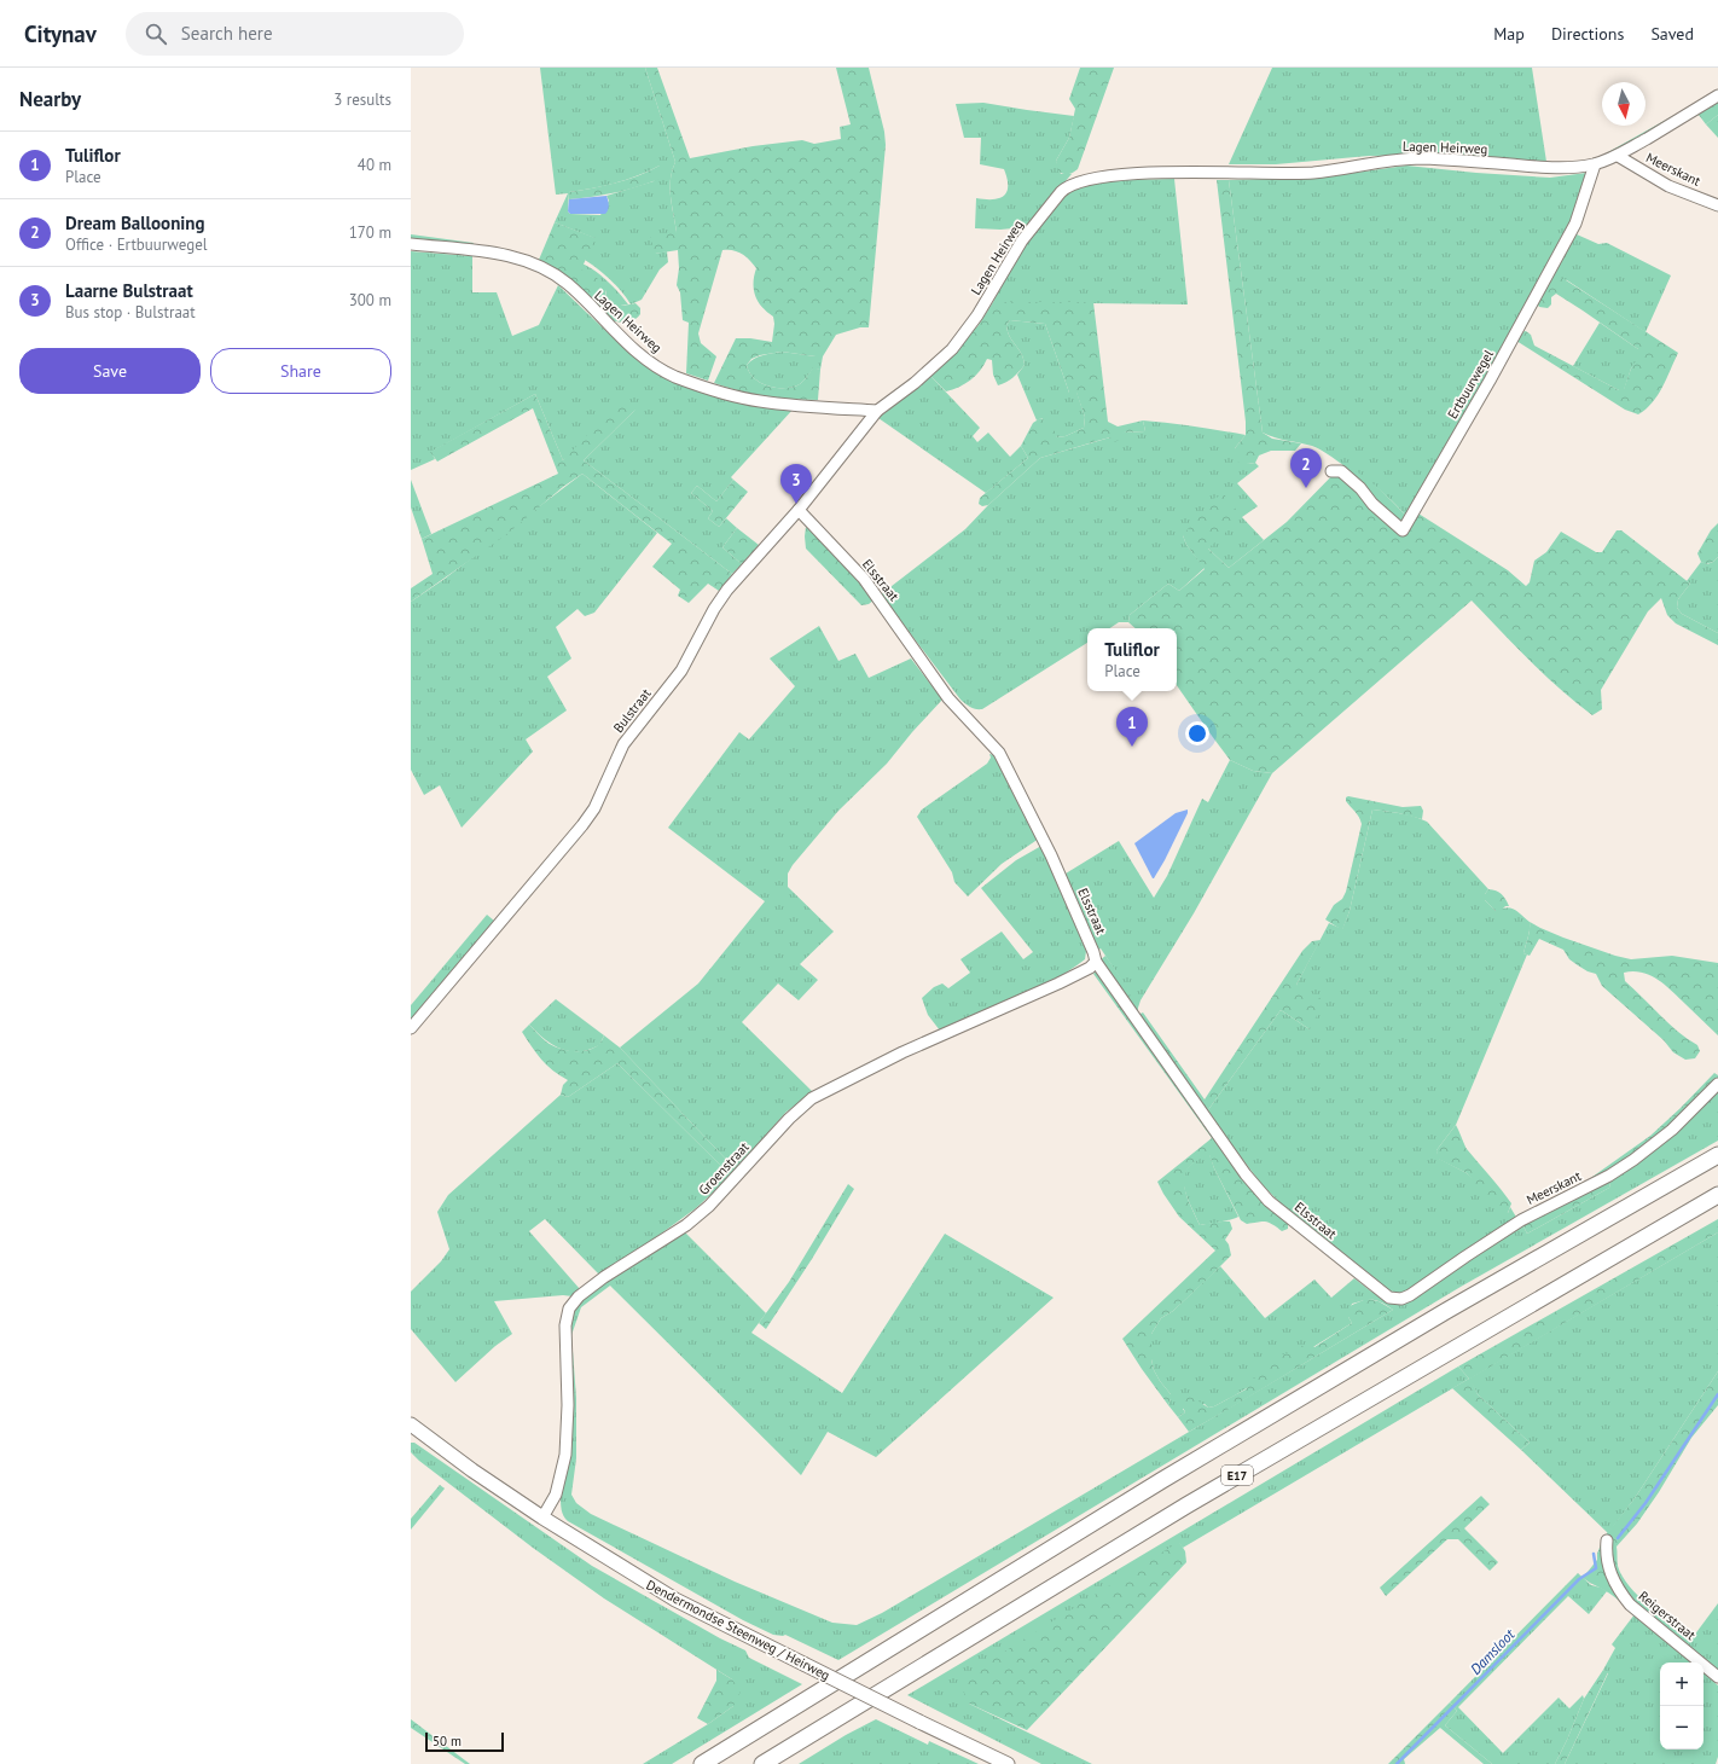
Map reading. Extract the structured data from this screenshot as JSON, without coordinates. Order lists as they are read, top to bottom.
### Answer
{
  "streets": {
    "highway": ["E17"],
    "main road": ["Dendermondse Steenweg / Heirweg"],
    "street": [
      "Lagen Heirweg",
      "Meerskant",
      "Ertbuurwegel",
      "Elsstraat",
      "Bulstraat",
      "Groenstraat",
      "Reigerstraat"
    ]
  },
  "crossings": [
    ["Lagen Heirweg", "Meerskant"],
    ["Lagen Heirweg", "Ertbuurwegel"],
    ["Lagen Heirweg", "Bulstraat"],
    ["Meerskant", "Elsstraat"],
    ["Elsstraat", "Bulstraat"],
    ["Elsstraat", "Groenstraat"],
    ["Groenstraat", "Dendermondse Steenweg / Heirweg"]
  ],
  "water": ["Damsloot"],
  "scale_bar": "50 m",
  "north": "bottom",
  "page": {
    "header": "Citynav",
    "search": "Search here",
    "nav": ["Map", "Directions", "Saved"],
    "heading": ["Nearby", "3 results"],
    "list": [
      {
        "mark": "1",
        "name": "Tuliflor",
        "note": "Place",
        "value": "40 m"
      },
      {
        "mark": "2",
        "name": "Dream Ballooning",
        "note": "Office · Ertbuurwegel",
        "value": "170 m"
      },
      {
        "mark": "3",
        "name": "Laarne Bulstraat",
        "note": "Bus stop · Bulstraat",
        "value": "300 m"
      }
    ],
    "buttons": ["Save", "Share"],
    "pins": ["2", "3", "1"],
    "popup": ["Tuliflor", "Place"],
    "map_buttons": ["+", "−"],
    "scale": "50 m"
  }
}
